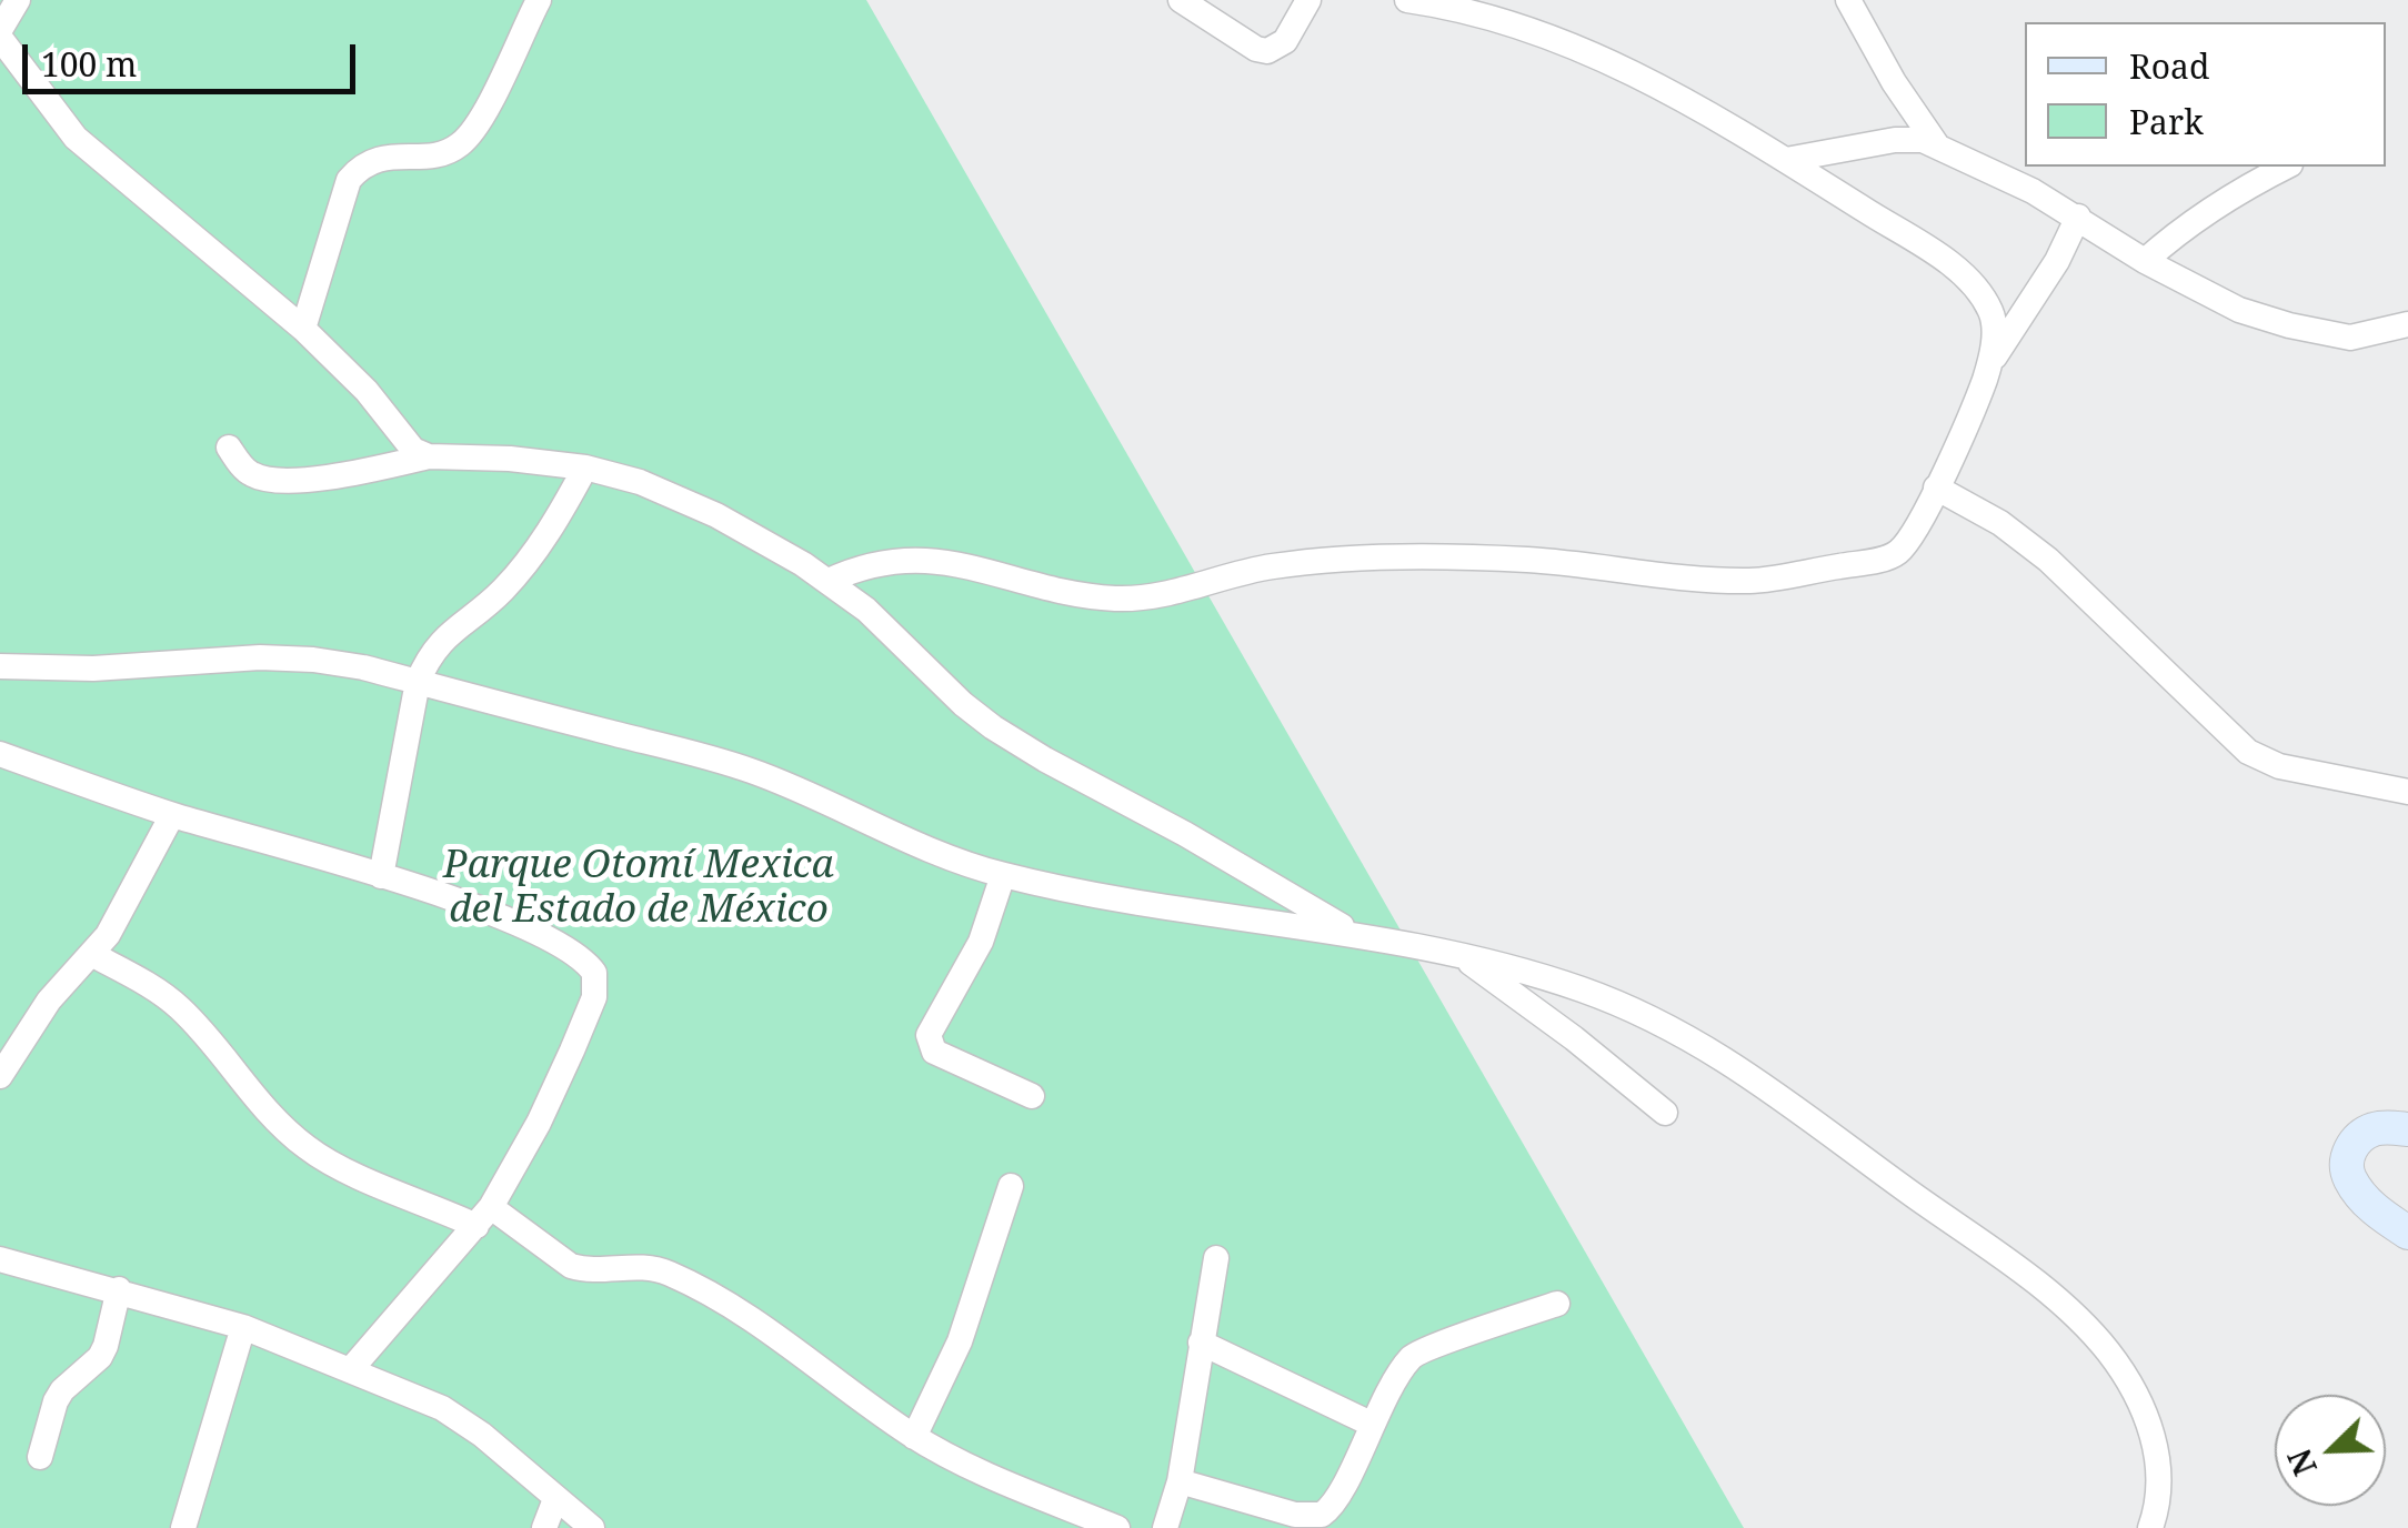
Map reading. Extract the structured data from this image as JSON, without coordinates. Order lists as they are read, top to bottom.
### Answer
{
  "parks": ["Parque Otomí Mexica del Estado de México"],
  "legend": ["Road", "Park"],
  "scale_bar": "100 m",
  "north": "bottom left"
}
